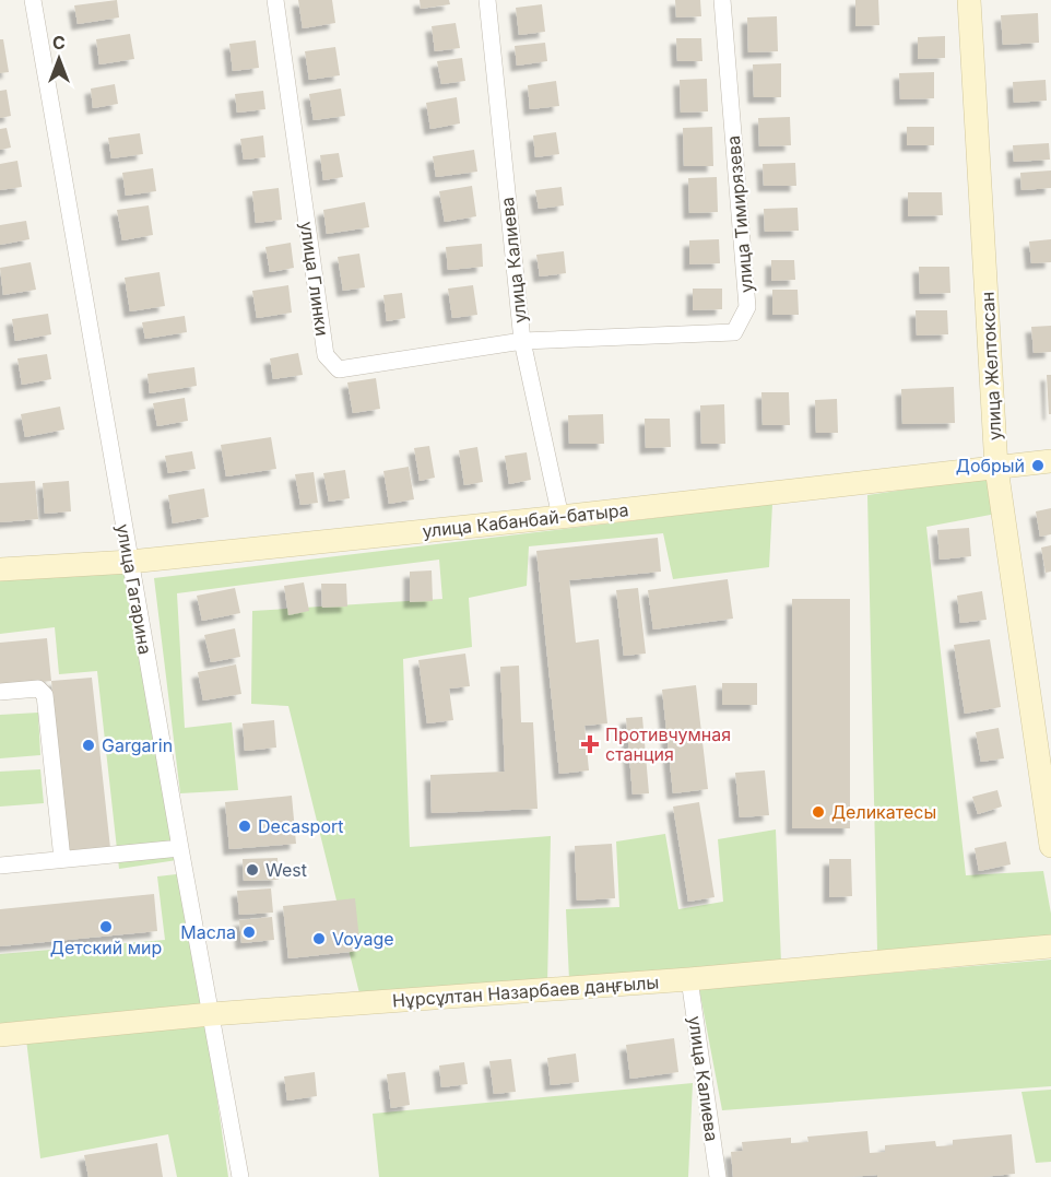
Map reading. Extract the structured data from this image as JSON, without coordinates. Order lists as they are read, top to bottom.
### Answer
{
  "streets": {
    "main road": ["улица Желтоксан", "улица Кабанбай-батыра", "Нұрсұлтан Назарбаев даңғылы"],
    "street": [
      "улица Тимирязева",
      "улица Калиева",
      "улица Глинки",
      "улица Гагарина"
    ]
  },
  "crossings": [
    ["улица Тимирязева", "улица Калиева"],
    ["улица Тимирязева", "улица Глинки"],
    ["улица Калиева", "улица Глинки"],
    ["улица Калиева", "улица Кабанбай-батыра"],
    ["улица Калиева", "Нұрсұлтан Назарбаев даңғылы"],
    ["улица Желтоксан", "улица Кабанбай-батыра"],
    ["улица Кабанбай-батыра", "улица Гагарина"],
    ["улица Гагарина", "Нұрсұлтан Назарбаев даңғылы"]
  ],
  "places": {
    "other": [
      "Добрый",
      "Gargarin",
      "Деликатесы",
      "Decasport",
      "West",
      "Детский мир",
      "Масла",
      "Voyage"
    ],
    "health": ["Противчумная станция"]
  },
  "north": "top"
}
